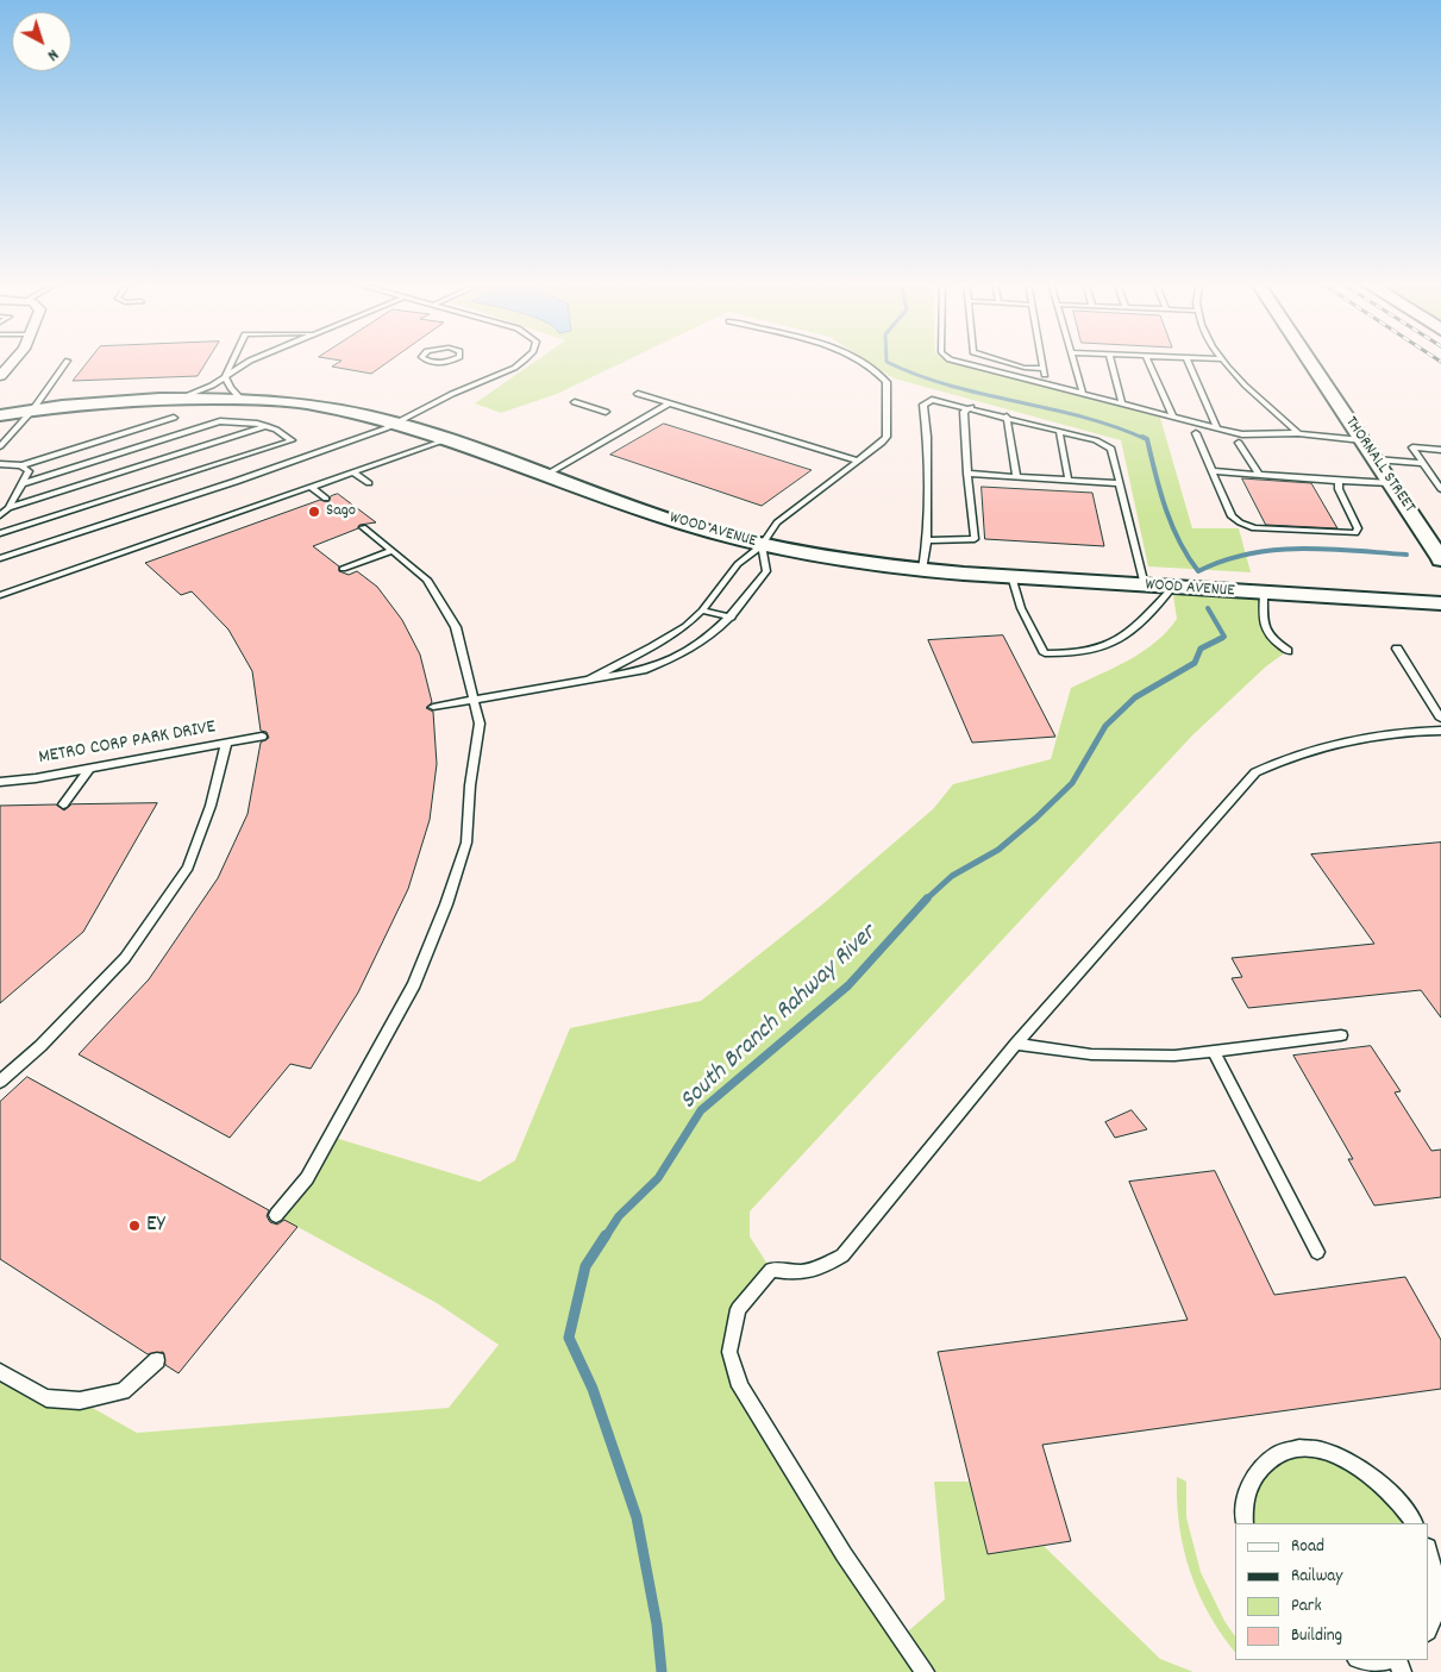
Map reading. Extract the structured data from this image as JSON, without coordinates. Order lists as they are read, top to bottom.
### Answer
{
  "streets": {
    "street": ["THORNALL STREET", "WOOD AVENUE"],
    "lane": ["METRO CORP PARK DRIVE"]
  },
  "water": ["South Branch Rahway River"],
  "places": ["Sago", "EY"],
  "legend": [
    "Road",
    "Railway",
    "Park",
    "Building"
  ],
  "north": "bottom right"
}
